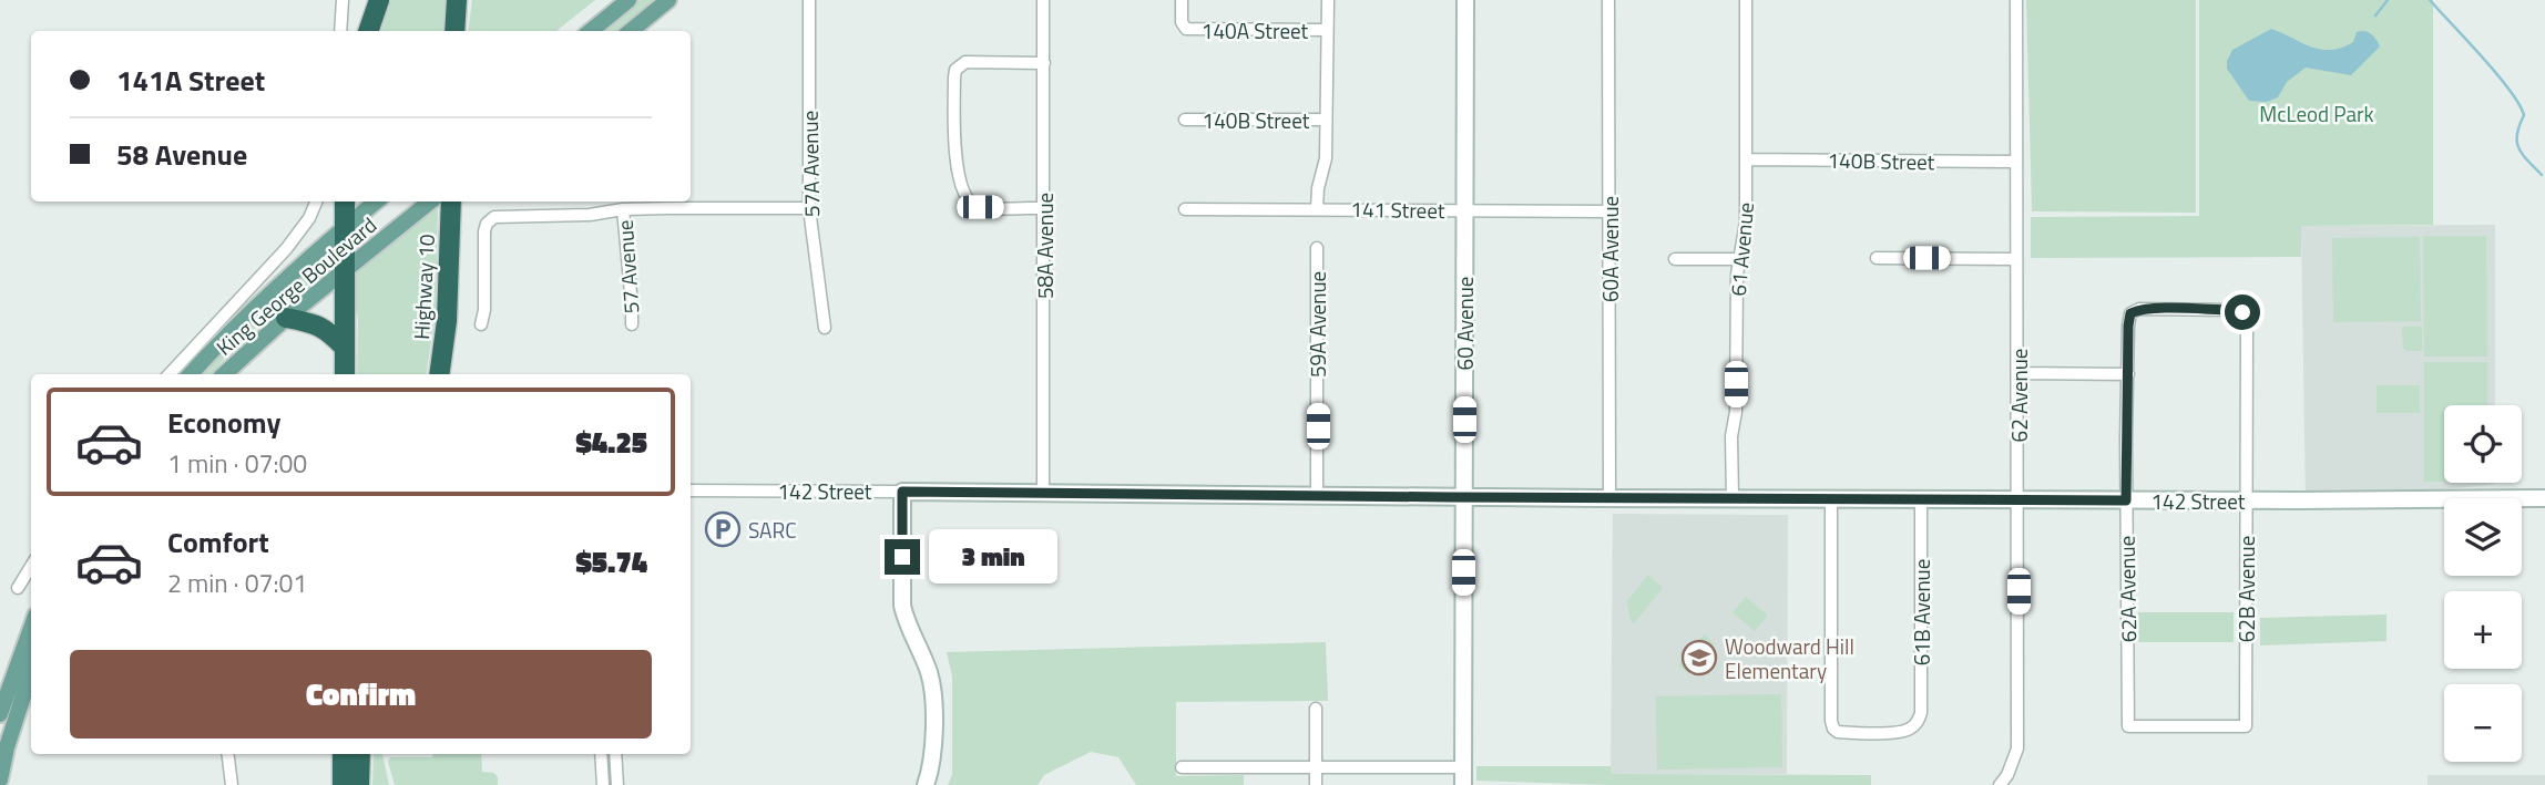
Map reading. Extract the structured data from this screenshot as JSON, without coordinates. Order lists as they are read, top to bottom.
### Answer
{
  "streets": {
    "highway": ["Highway 10"],
    "main road": ["King George Boulevard"],
    "street": [
      "140A Street",
      "140B Street",
      "57A Avenue",
      "141 Street",
      "58A Avenue",
      "60A Avenue",
      "61 Avenue",
      "57 Avenue",
      "60 Avenue",
      "59A Avenue",
      "62 Avenue",
      "142 Street",
      "62A Avenue",
      "62B Avenue",
      "61B Avenue"
    ]
  },
  "crossings": [
    ["140B Street", "61 Avenue"],
    ["140B Street", "62 Avenue"],
    ["141 Street", "60A Avenue"],
    ["141 Street", "60 Avenue"],
    ["58A Avenue", "142 Street"],
    ["60A Avenue", "142 Street"],
    ["61 Avenue", "142 Street"],
    ["60 Avenue", "142 Street"],
    ["59A Avenue", "142 Street"],
    ["62 Avenue", "142 Street"],
    ["142 Street", "62A Avenue"],
    ["142 Street", "62B Avenue"],
    ["142 Street", "61B Avenue"],
    ["62A Avenue", "62B Avenue"]
  ],
  "parks": ["McLeod Park"],
  "places": {
    "parking": ["SARC"],
    "school or university": ["Woodward Hill Elementary"]
  },
  "page": {
    "banner": ["141A Street", "58 Avenue"],
    "list": [
      {
        "name": "Economy",
        "note": "1 min · 07:00",
        "value": "$4.25"
      },
      {
        "name": "Comfort",
        "note": "2 min · 07:01",
        "value": "$5.74"
      }
    ],
    "map_buttons": ["+", "−"],
    "bubble": "3 min",
    "buttons": "Confirm"
  }
}
